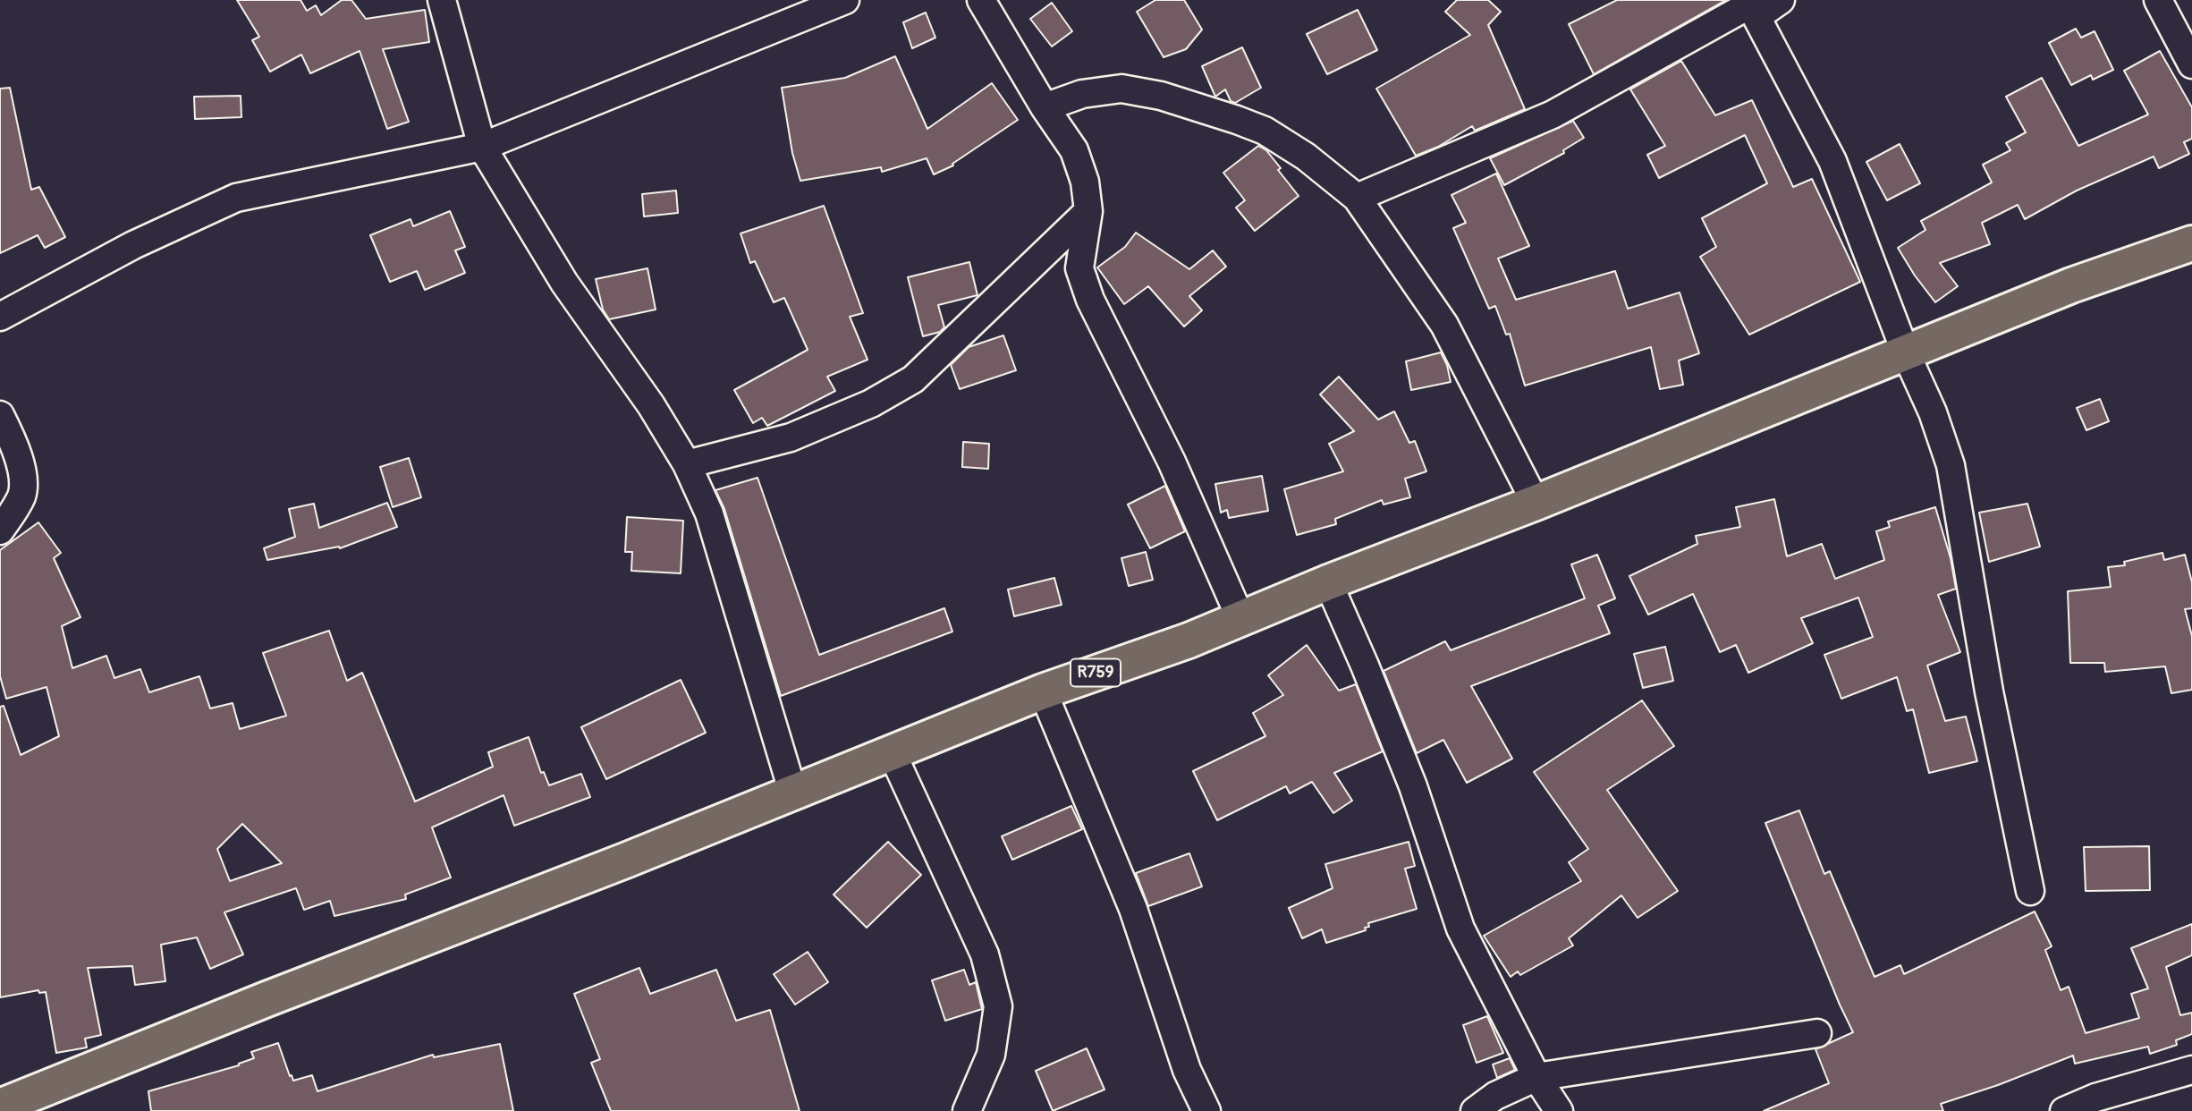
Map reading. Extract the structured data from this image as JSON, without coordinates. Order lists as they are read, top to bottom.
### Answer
{
  "streets": {
    "main road": ["R759"]
  }
}
